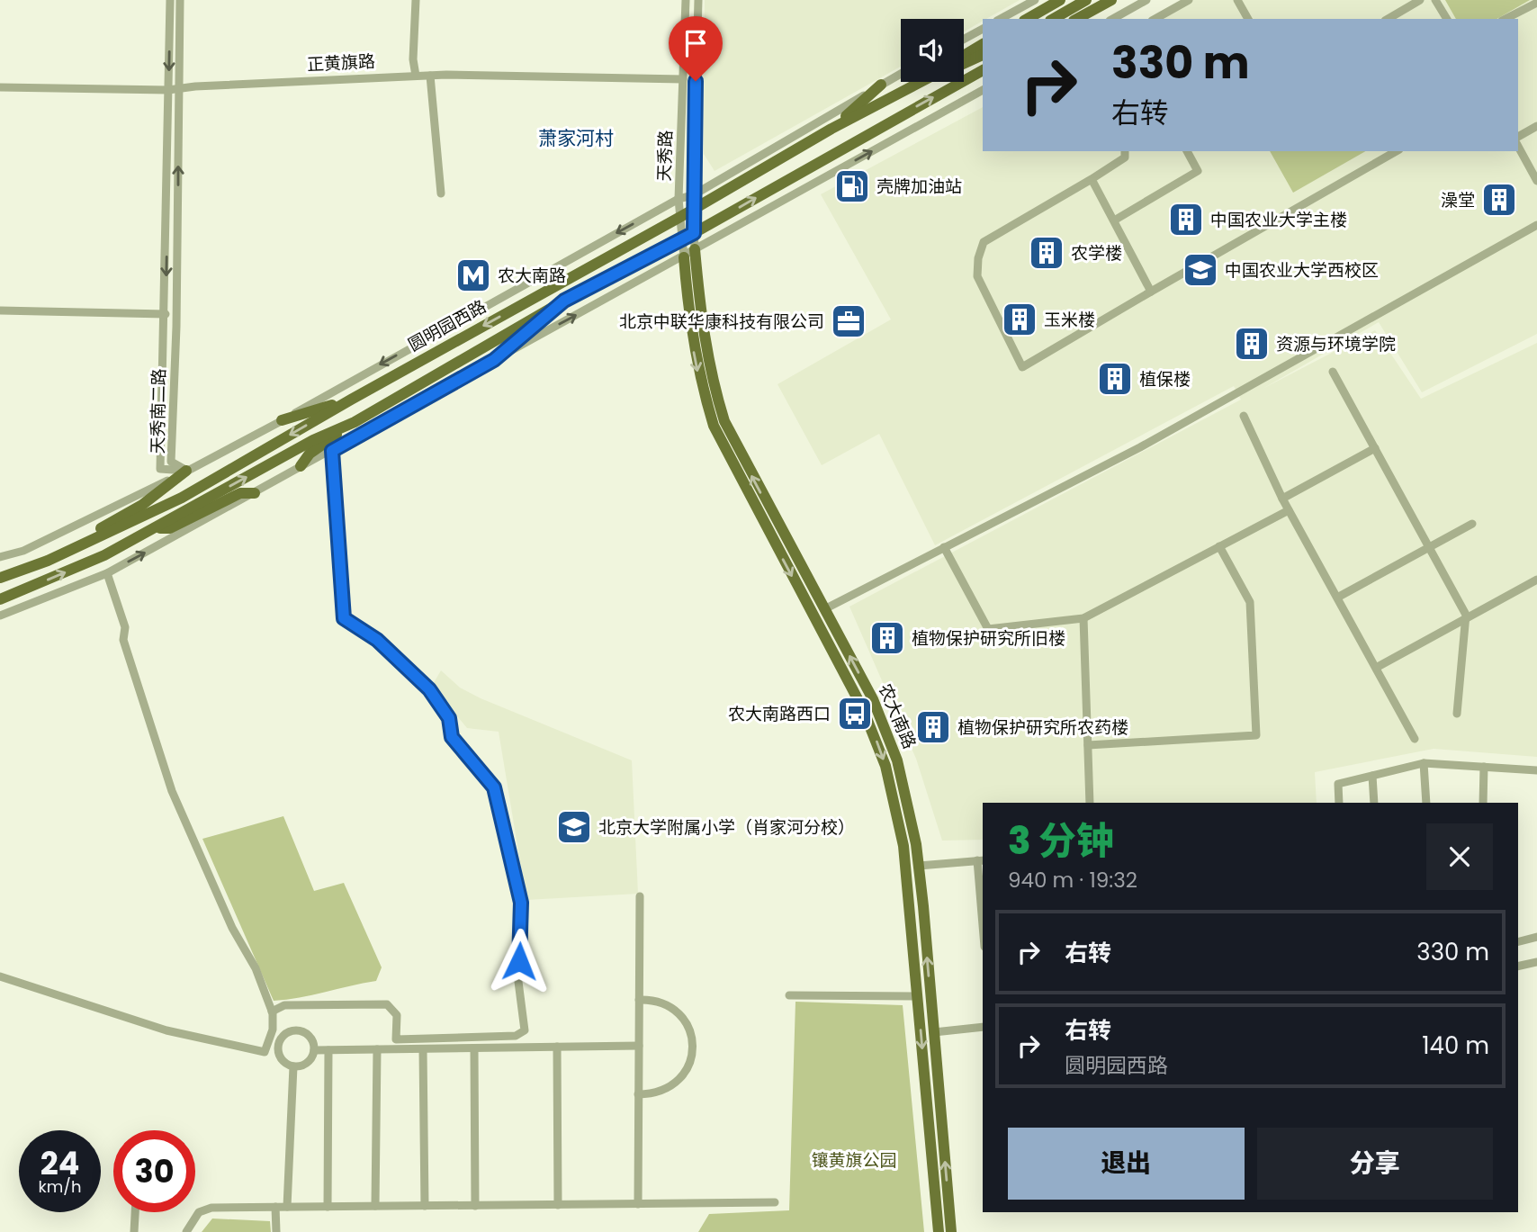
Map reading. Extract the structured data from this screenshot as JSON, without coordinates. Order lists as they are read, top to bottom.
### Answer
{
  "streets": {
    "main road": ["圆明园西路", "农大南路"],
    "street": ["正黄旗路", "天秀路", "天秀南二路"]
  },
  "crossings": [
    ["正黄旗路", "天秀路"],
    ["正黄旗路", "天秀南二路"],
    ["天秀路", "圆明园西路"],
    ["天秀路", "农大南路"],
    ["圆明园西路", "天秀南二路"]
  ],
  "districts": ["萧家河村"],
  "parks": ["镶黄旗公园"],
  "places": {
    "fuel station": ["壳牌加油站"],
    "building": [
      "澡堂",
      "中国农业大学主楼",
      "农学楼",
      "玉米楼",
      "资源与环境学院",
      "植保楼",
      "植物保护研究所旧楼",
      "植物保护研究所农药楼"
    ],
    "school or university": ["中国农业大学西校区", "北京大学附属小学（肖家河分校）"],
    "metro station": ["农大南路"],
    "office": ["北京中联华康科技有限公司"],
    "bus stop": ["农大南路西口"]
  },
  "page": {
    "turn": ["330 m", "右转"],
    "heading": ["3 分钟", "940 m · 19:32"],
    "list": [
      {
        "name": "右转",
        "value": "330 m"
      },
      {
        "name": "右转",
        "note": "圆明园西路",
        "value": "140 m"
      }
    ],
    "buttons": ["退出", "分享"],
    "speed": "24 km/h",
    "limit": "30"
  }
}
